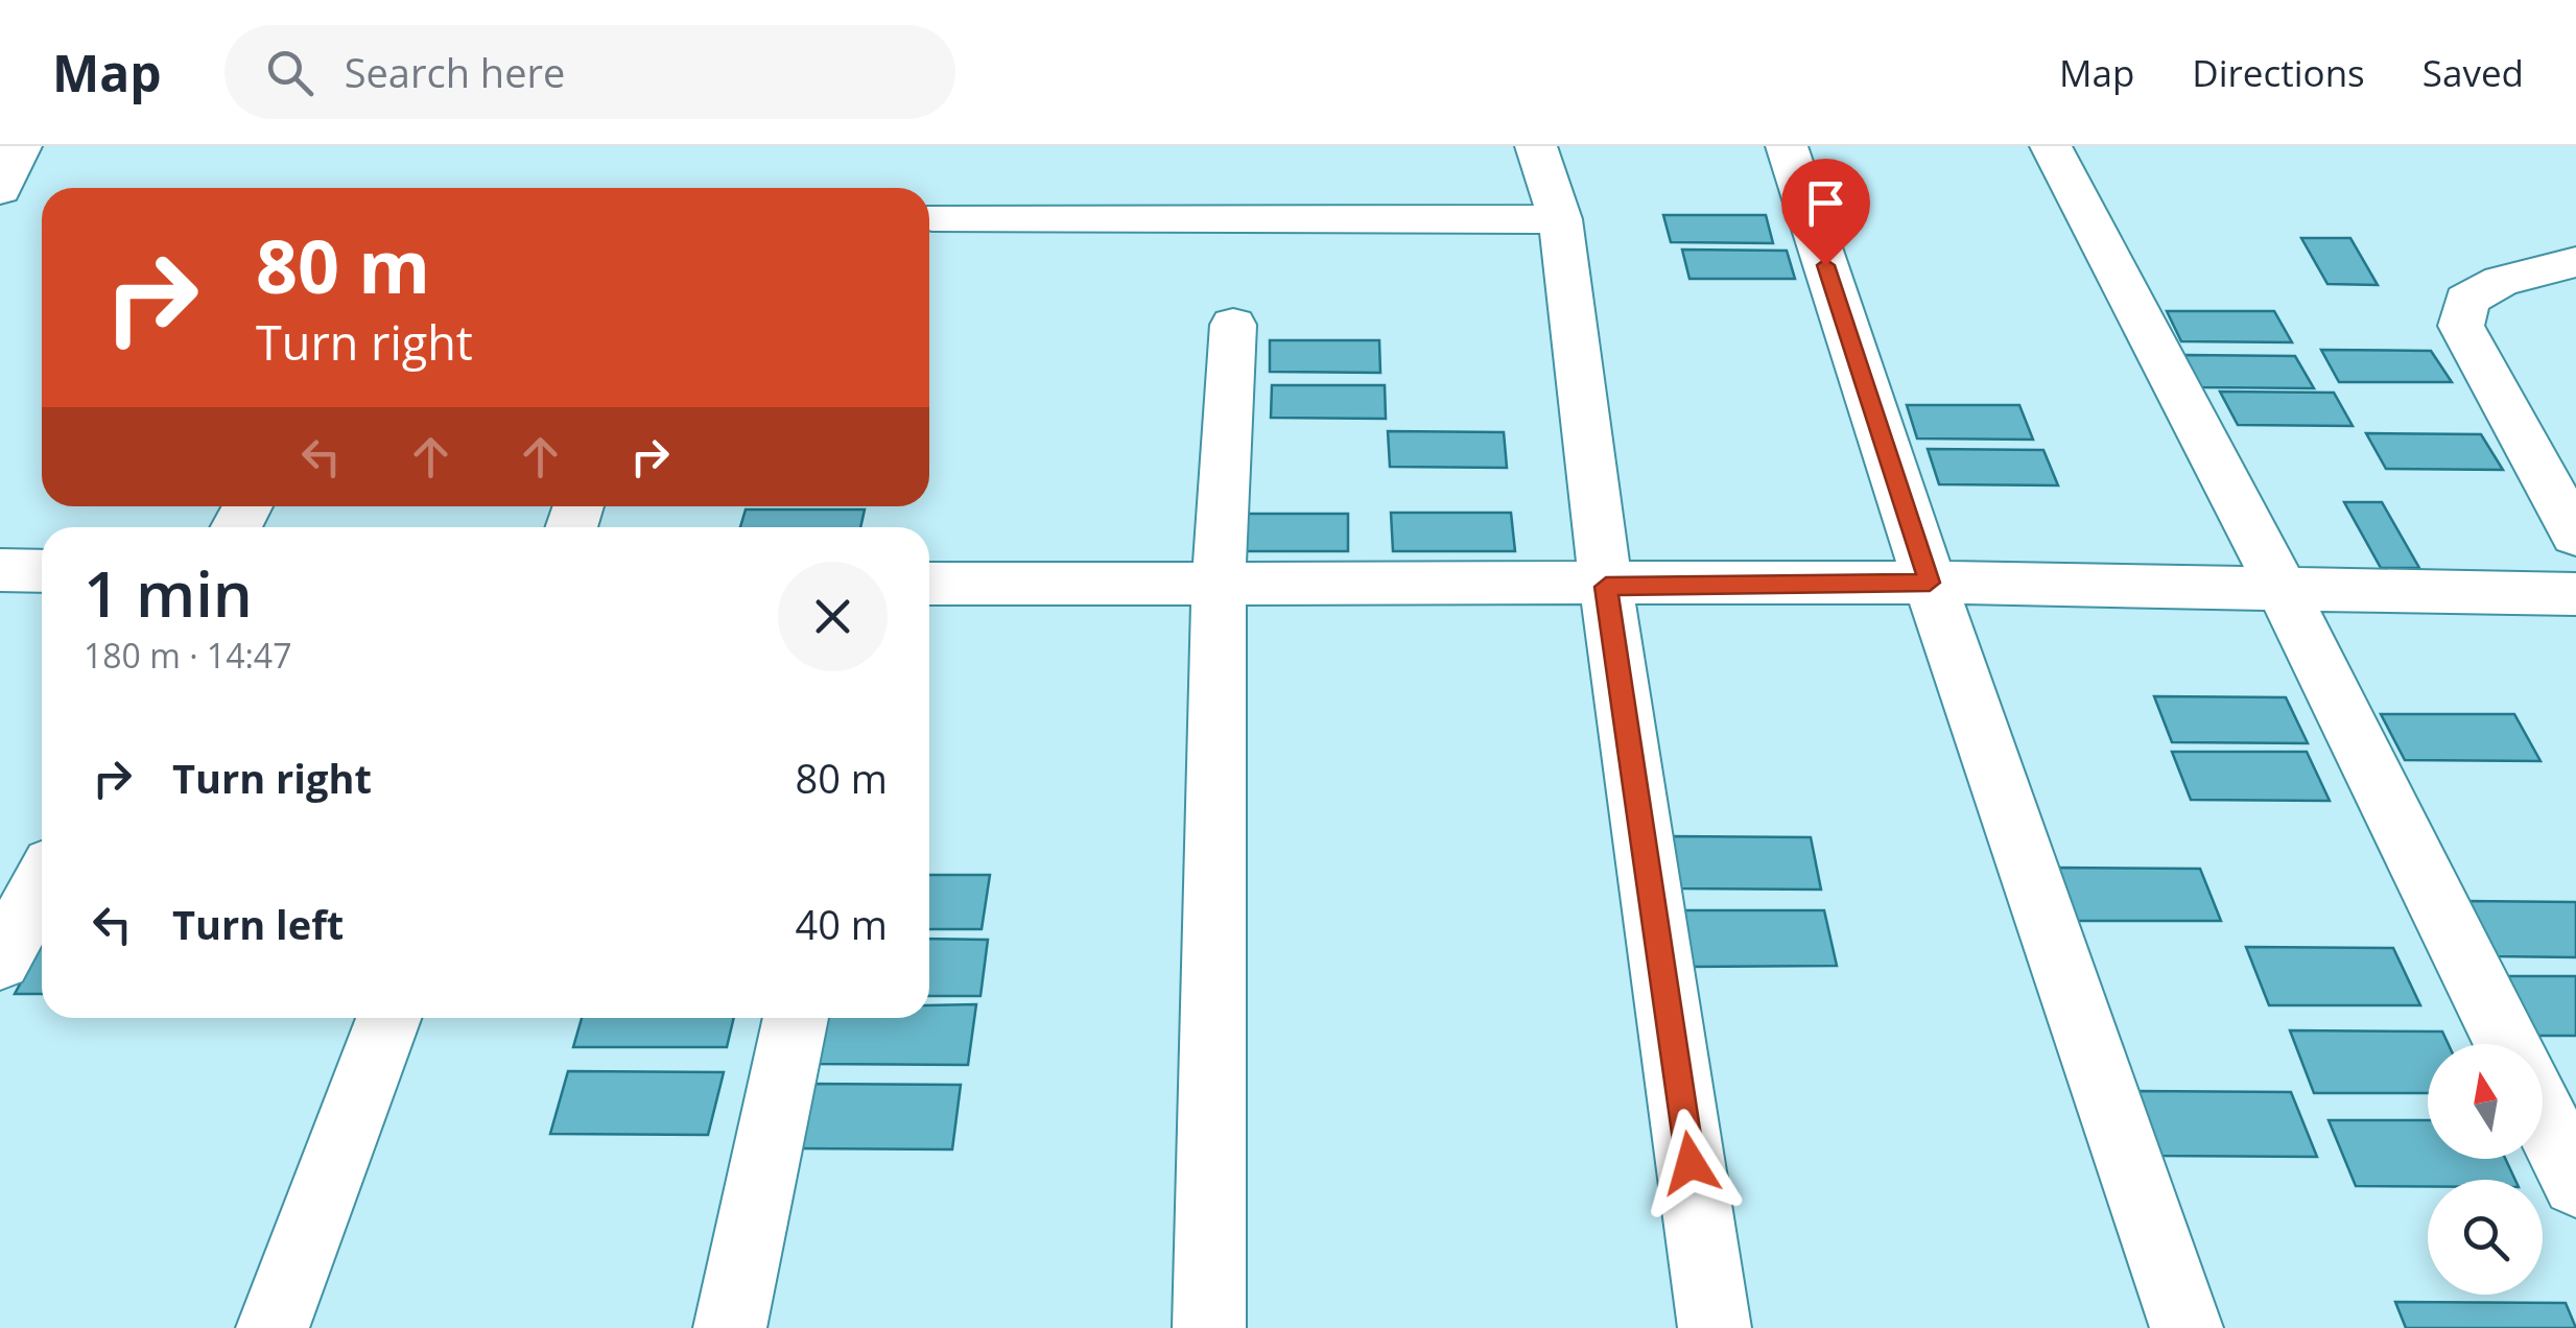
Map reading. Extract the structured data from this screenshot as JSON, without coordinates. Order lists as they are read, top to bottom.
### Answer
{
  "north": "top",
  "page": {
    "header": "Map",
    "search": "Search here",
    "nav": ["Map", "Directions", "Saved"],
    "turn": ["80 m", "Turn right"],
    "heading": ["1 min", "180 m · 14:47"],
    "list": [
      {
        "name": "Turn right",
        "value": "80 m"
      },
      {
        "name": "Turn left",
        "value": "40 m"
      }
    ]
  }
}
